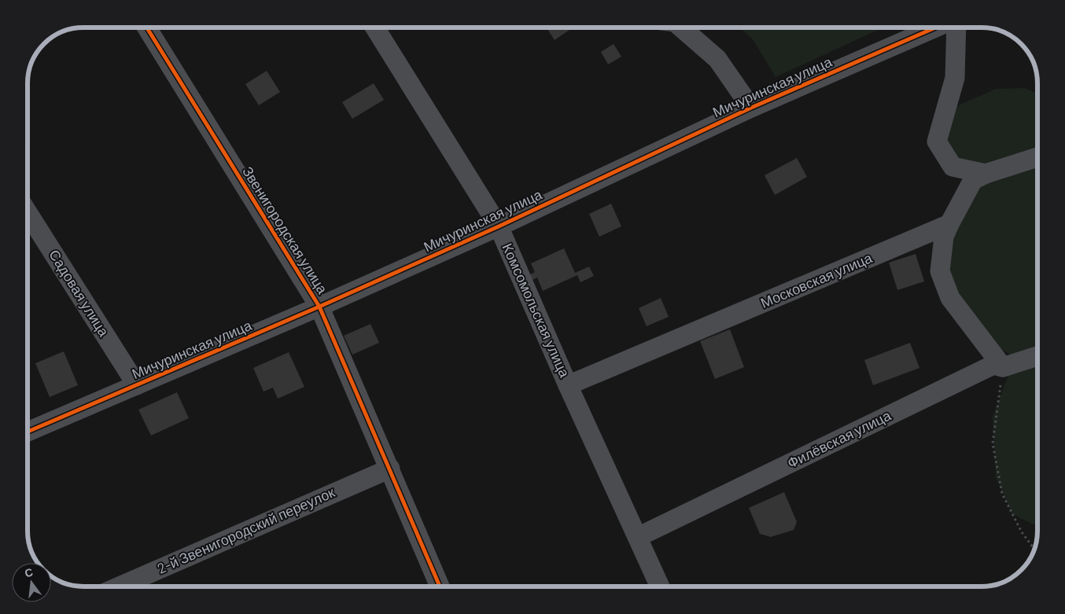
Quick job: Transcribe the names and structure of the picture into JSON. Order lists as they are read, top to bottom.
{
  "streets": {
    "street": [
      "Мичуринская улица",
      "Звенигородская улица",
      "Московская улица",
      "Садовая улица",
      "Комсомольская улица",
      "Филёвская улица",
      "2-й Звенигородский переулок"
    ]
  },
  "crossings": [
    ["Мичуринская улица", "Звенигородская улица"],
    ["Мичуринская улица", "Садовая улица"],
    ["Мичуринская улица", "Комсомольская улица"],
    ["Звенигородская улица", "2-й Звенигородский переулок"],
    ["Московская улица", "Комсомольская улица"],
    ["Комсомольская улица", "Филёвская улица"]
  ],
  "north": "top"
}
